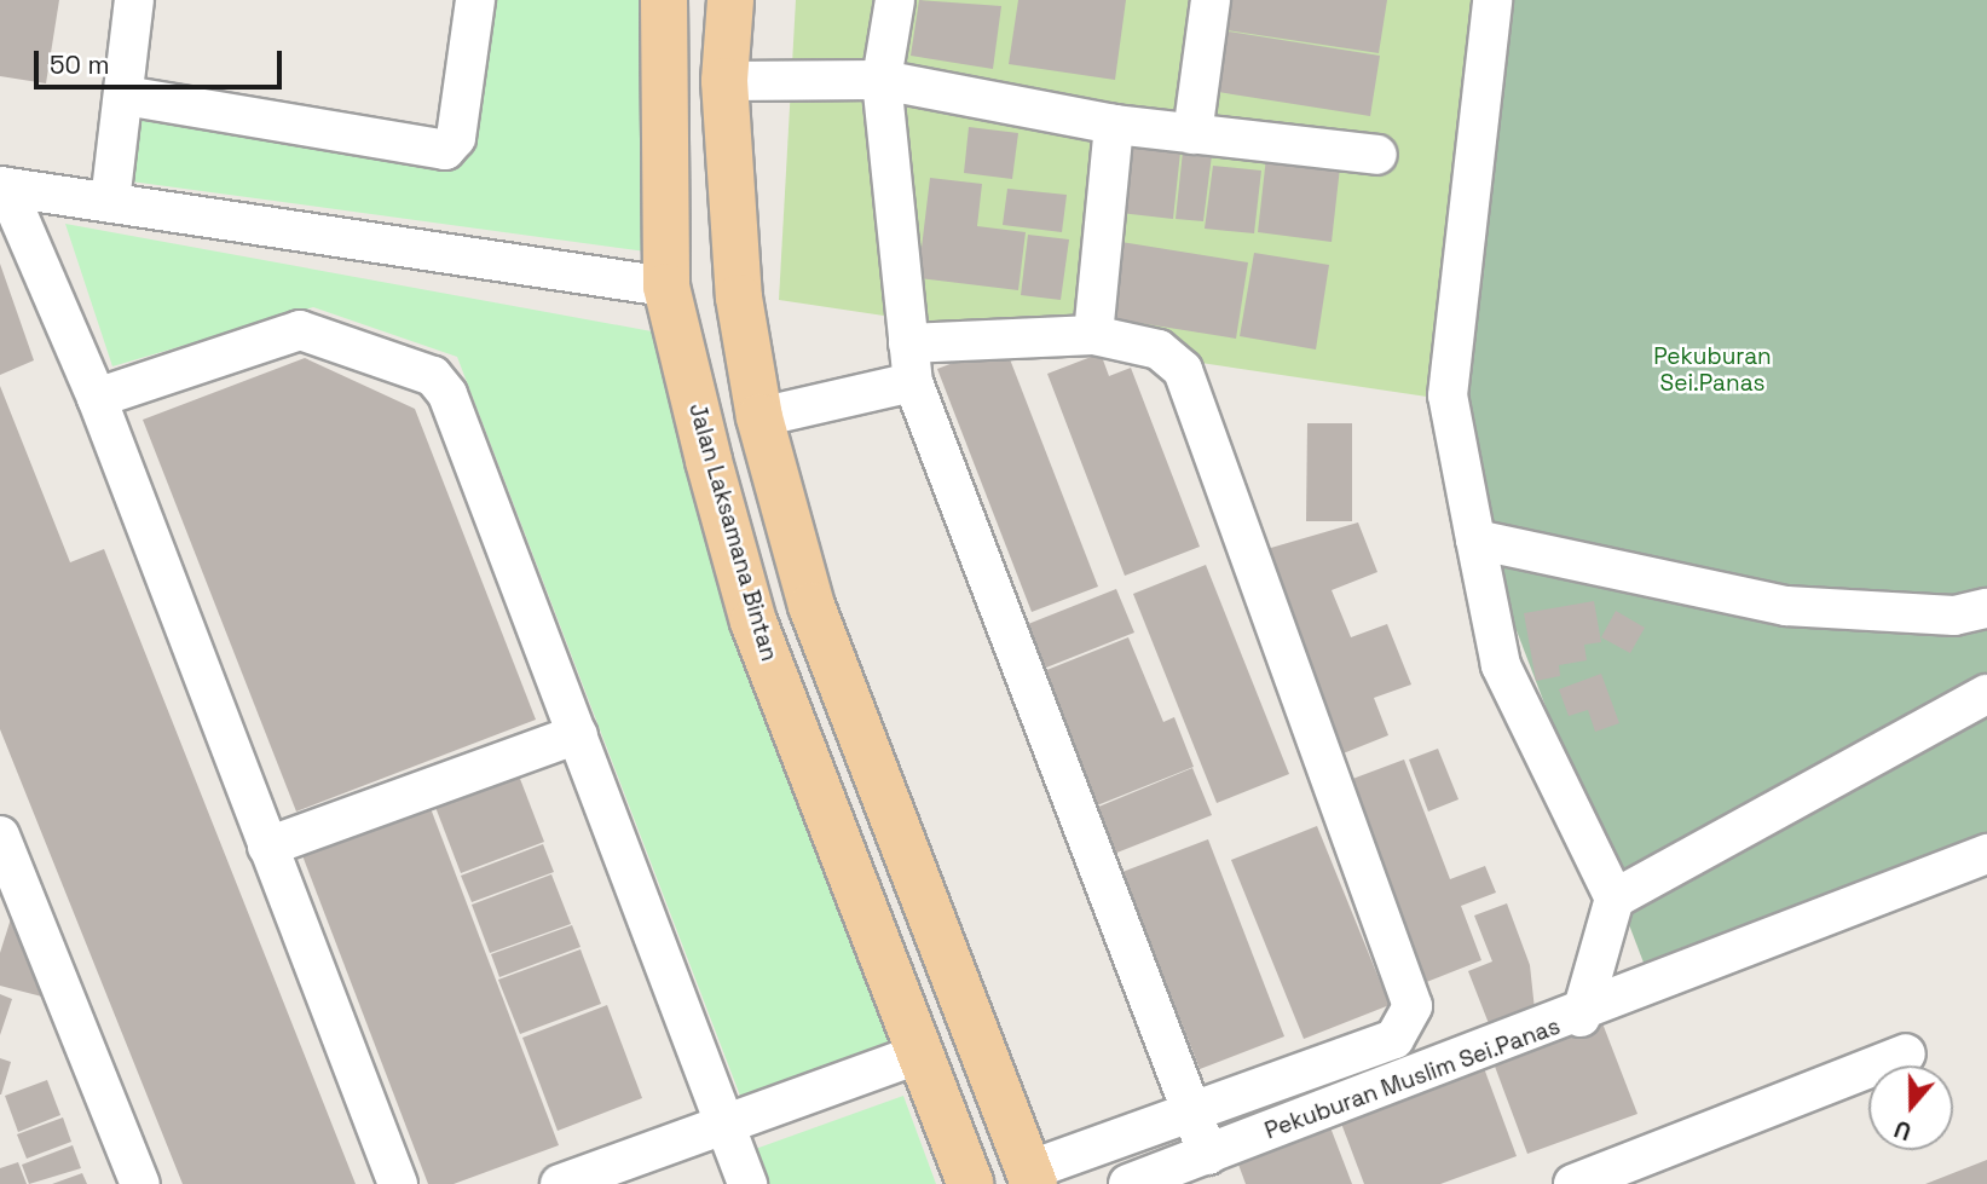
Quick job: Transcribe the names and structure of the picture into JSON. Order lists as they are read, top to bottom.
{
  "streets": {
    "main road": ["Jalan Laksamana Bintan"],
    "street": ["Pekuburan Muslim Sei.Panas"]
  },
  "parks": ["Pekuburan Sei.Panas"],
  "scale_bar": "50 m",
  "north": "bottom"
}
